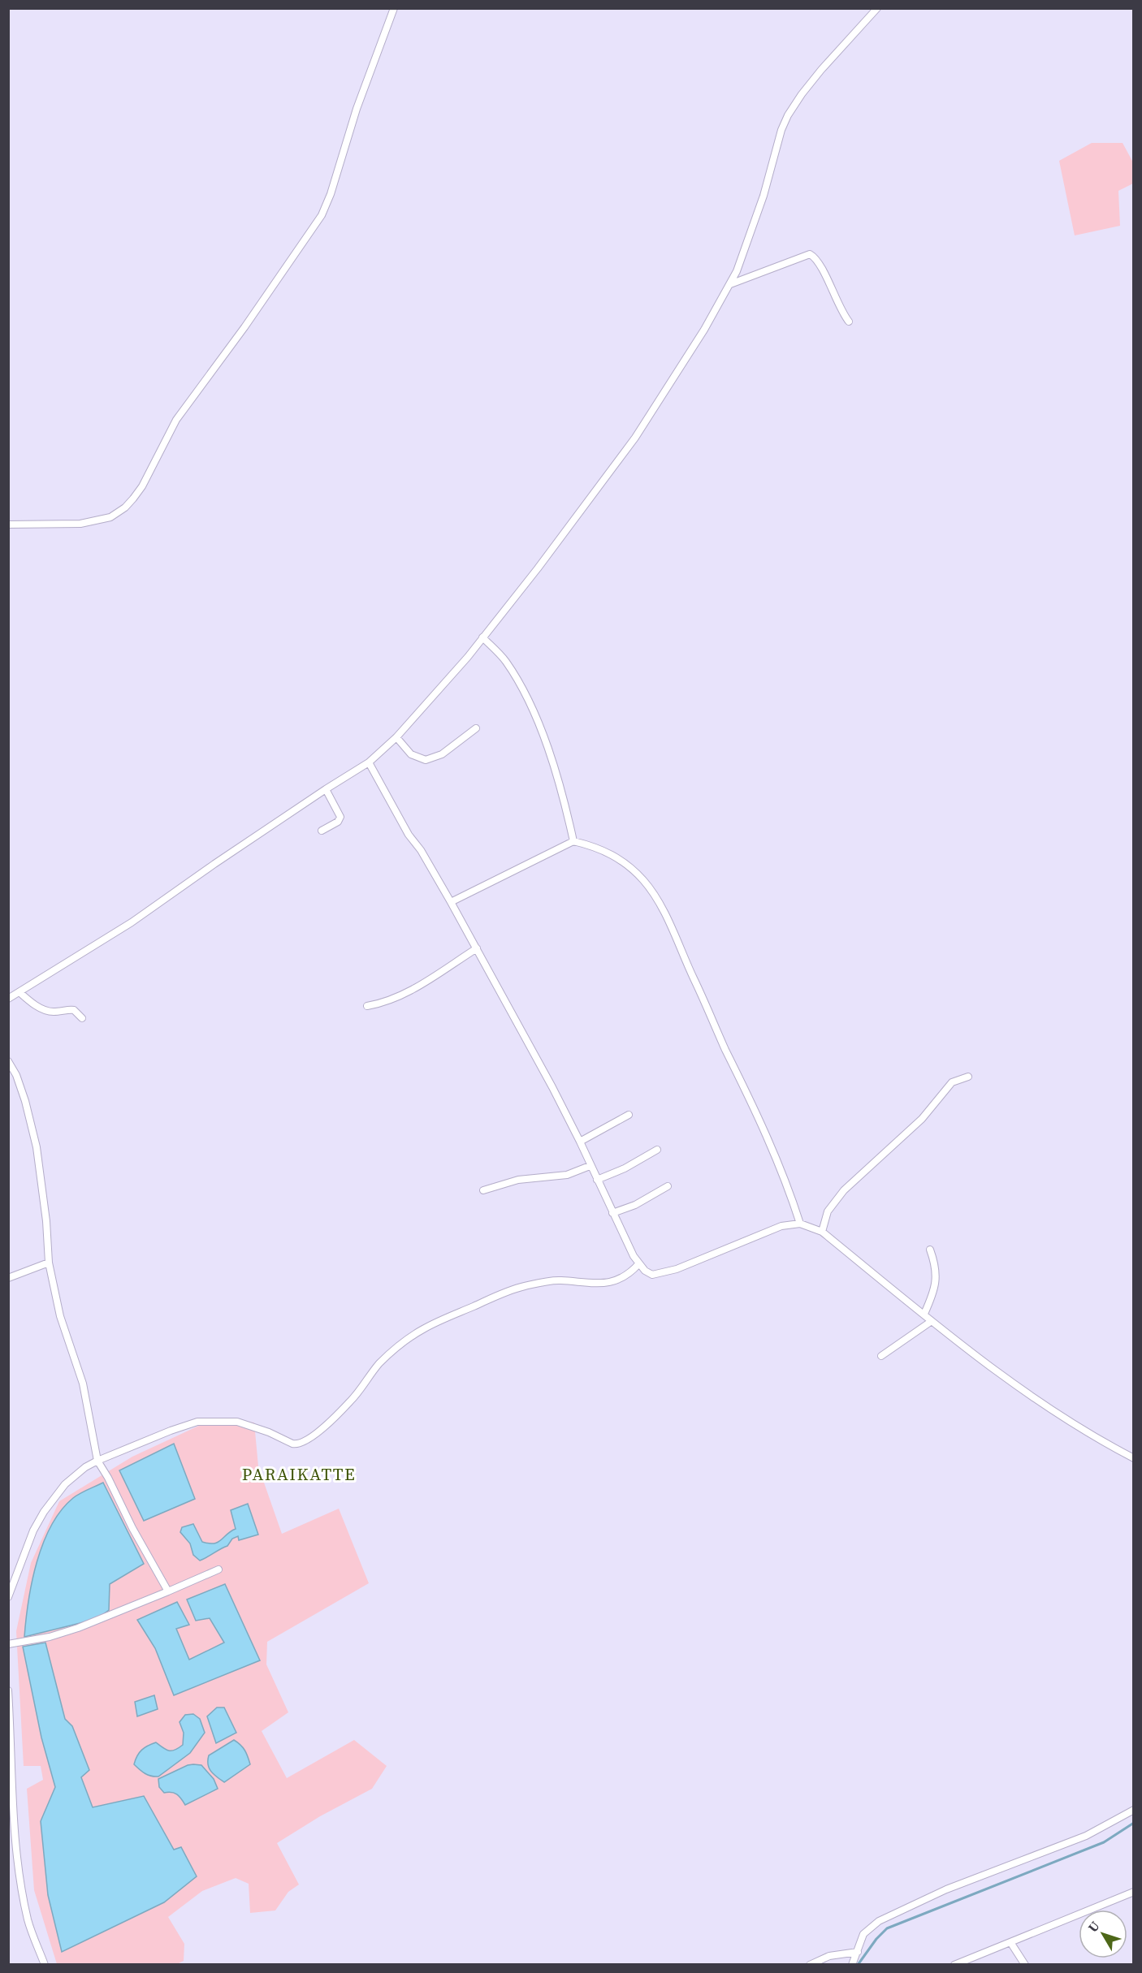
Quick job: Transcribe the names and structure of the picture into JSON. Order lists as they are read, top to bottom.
{
  "districts": ["PARAIKATTE"],
  "north": "top left"
}
